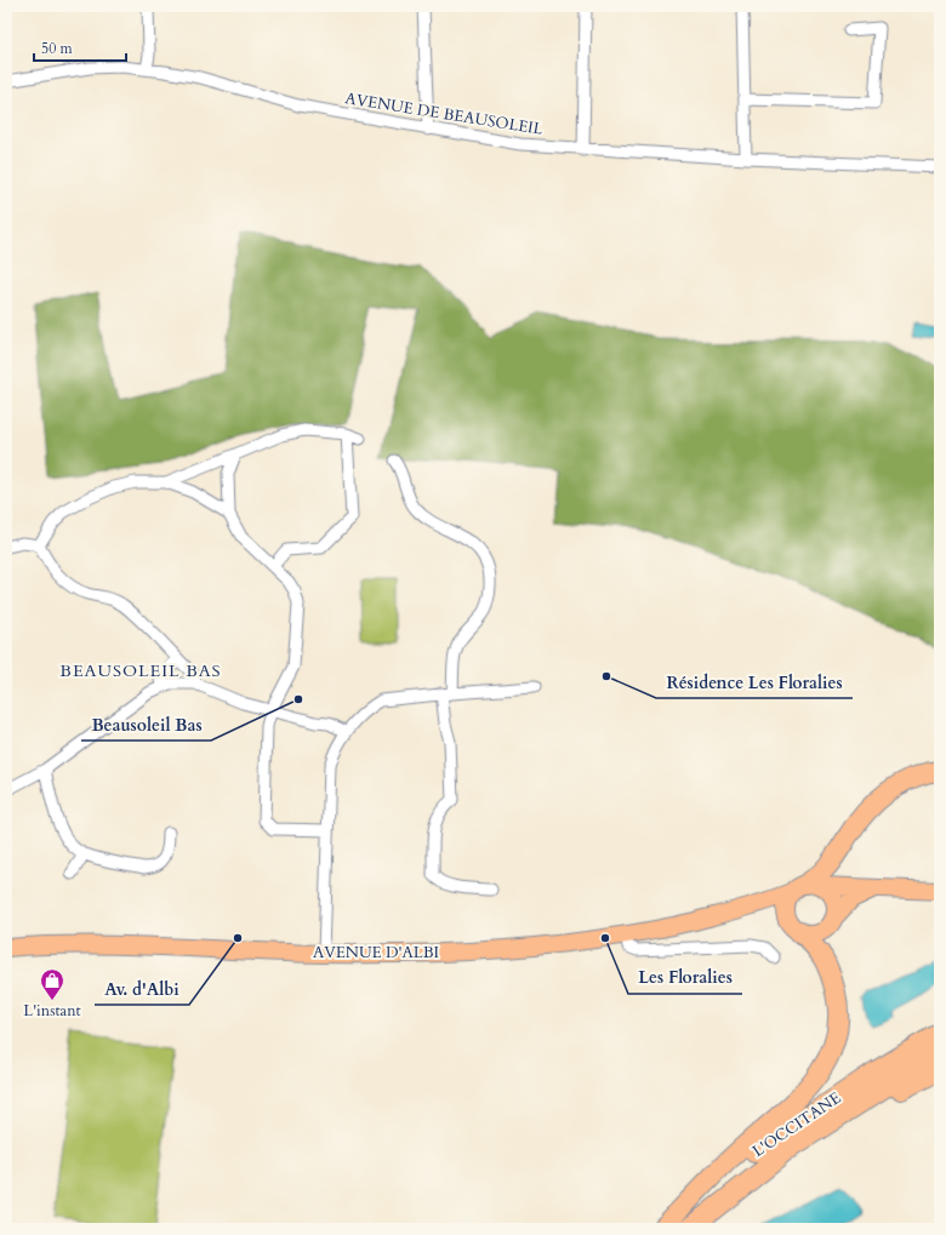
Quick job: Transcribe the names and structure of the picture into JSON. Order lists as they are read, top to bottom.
{
  "streets": {
    "highway": ["L'OCCITANE"],
    "main road": ["AVENUE D'ALBI"],
    "street": ["AVENUE DE BEAUSOLEIL"]
  },
  "districts": ["BEAUSOLEIL BAS"],
  "places": {
    "other": [
      "Résidence Les Floralies",
      "Beausoleil Bas",
      "Av. d'Albi",
      "Les Floralies"
    ],
    "shop": ["L'instant"]
  },
  "scale_bar": "50 m"
}
